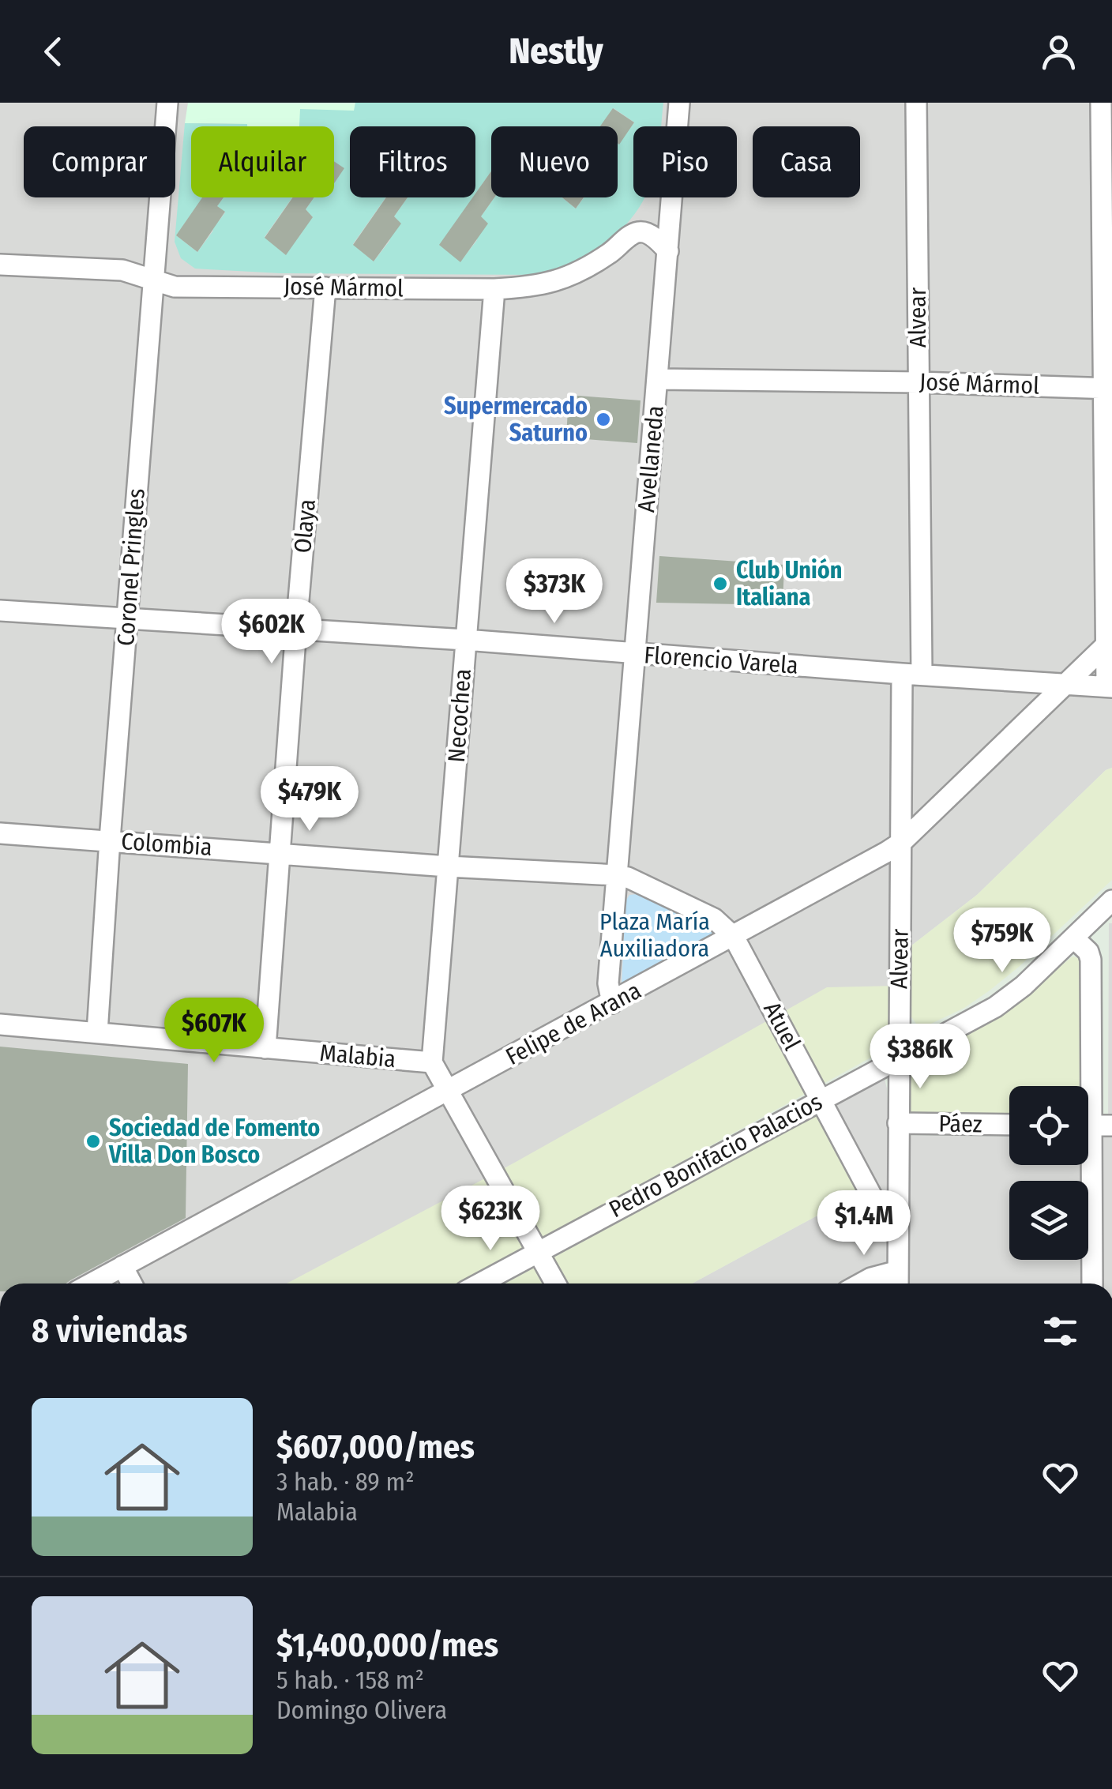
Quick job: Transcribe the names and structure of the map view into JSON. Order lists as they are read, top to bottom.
{
  "streets": {
    "street": [
      "José Mármol",
      "Alvear",
      "Avellaneda",
      "Olaya",
      "Coronel Pringles",
      "Florencio Varela",
      "Necochea",
      "Colombia",
      "Felipe de Arana",
      "Atuel",
      "Malabia",
      "Páez",
      "Pedro Bonifacio Palacios"
    ]
  },
  "crossings": [
    ["José Mármol", "Alvear"],
    ["José Mármol", "Avellaneda"],
    ["José Mármol", "Olaya"],
    ["José Mármol", "Coronel Pringles"],
    ["José Mármol", "Necochea"],
    ["Alvear", "Florencio Varela"],
    ["Alvear", "Felipe de Arana"],
    ["Alvear", "Atuel"],
    ["Alvear", "Páez"],
    ["Alvear", "Pedro Bonifacio Palacios"],
    ["Avellaneda", "Florencio Varela"],
    ["Avellaneda", "Colombia"],
    ["Avellaneda", "Felipe de Arana"],
    ["Avellaneda", "Atuel"],
    ["Olaya", "Florencio Varela"],
    ["Olaya", "Colombia"],
    ["Olaya", "Malabia"],
    ["Coronel Pringles", "Florencio Varela"],
    ["Coronel Pringles", "Colombia"],
    ["Coronel Pringles", "Malabia"],
    ["Florencio Varela", "Necochea"],
    ["Florencio Varela", "Felipe de Arana"],
    ["Necochea", "Colombia"],
    ["Necochea", "Malabia"],
    ["Colombia", "Atuel"],
    ["Felipe de Arana", "Atuel"],
    ["Atuel", "Pedro Bonifacio Palacios"]
  ],
  "parks": ["Plaza María Auxiliadora"],
  "places": ["Supermercado Saturno", "Club Unión Italiana", "Sociedad de Fomento Villa Don Bosco"],
  "page": {
    "header": "Nestly",
    "chip": [
      "Comprar",
      "Alquilar",
      "Filtros",
      "Nuevo",
      "Piso",
      "Casa"
    ],
    "price": [
      "$373K",
      "$602K",
      "$479K",
      "$759K",
      "$607K",
      "$386K",
      "$623K",
      "$1.4M"
    ],
    "heading": "8 viviendas",
    "list": [
      {
        "name": "$607,000/mes",
        "note": "3 hab. · 89 m² · Malabia"
      },
      {
        "name": "$1,400,000/mes",
        "note": "5 hab. · 158 m² · Domingo Olivera"
      }
    ]
  }
}
